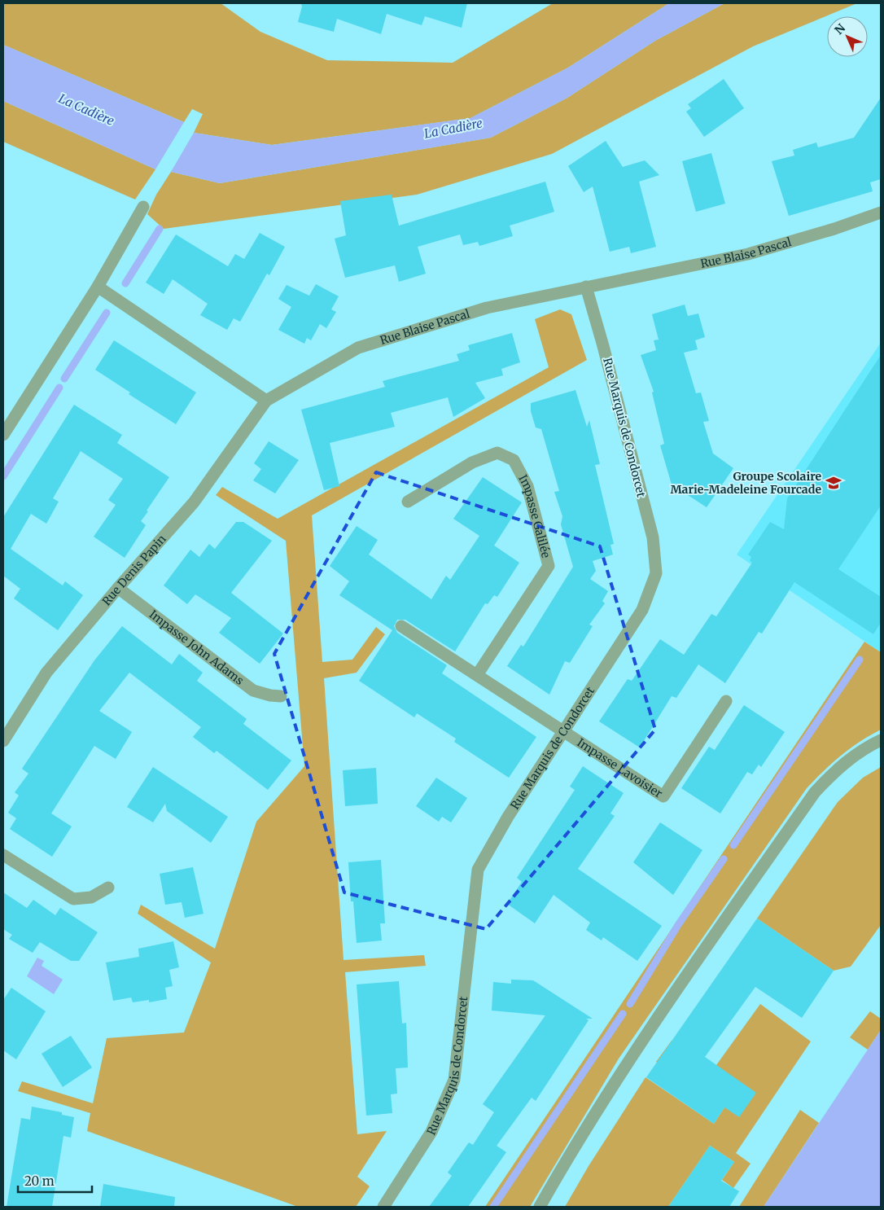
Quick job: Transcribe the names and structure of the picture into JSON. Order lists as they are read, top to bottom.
{
  "streets": {
    "street": [
      "Rue Blaise Pascal",
      "Rue Marquis de Condorcet",
      "Impasse Galilée",
      "Rue Denis Papin",
      "Impasse John Adams",
      "Impasse Lavoisier"
    ]
  },
  "crossings": [
    ["Rue Blaise Pascal", "Rue Marquis de Condorcet"],
    ["Rue Blaise Pascal", "Rue Denis Papin"],
    ["Rue Marquis de Condorcet", "Impasse Lavoisier"],
    ["Rue Denis Papin", "Impasse John Adams"]
  ],
  "water": ["La Cadière"],
  "places": {
    "school or university": ["Groupe Scolaire Marie-Madeleine Fourcade"]
  },
  "scale_bar": "20 m",
  "north": "top left"
}
